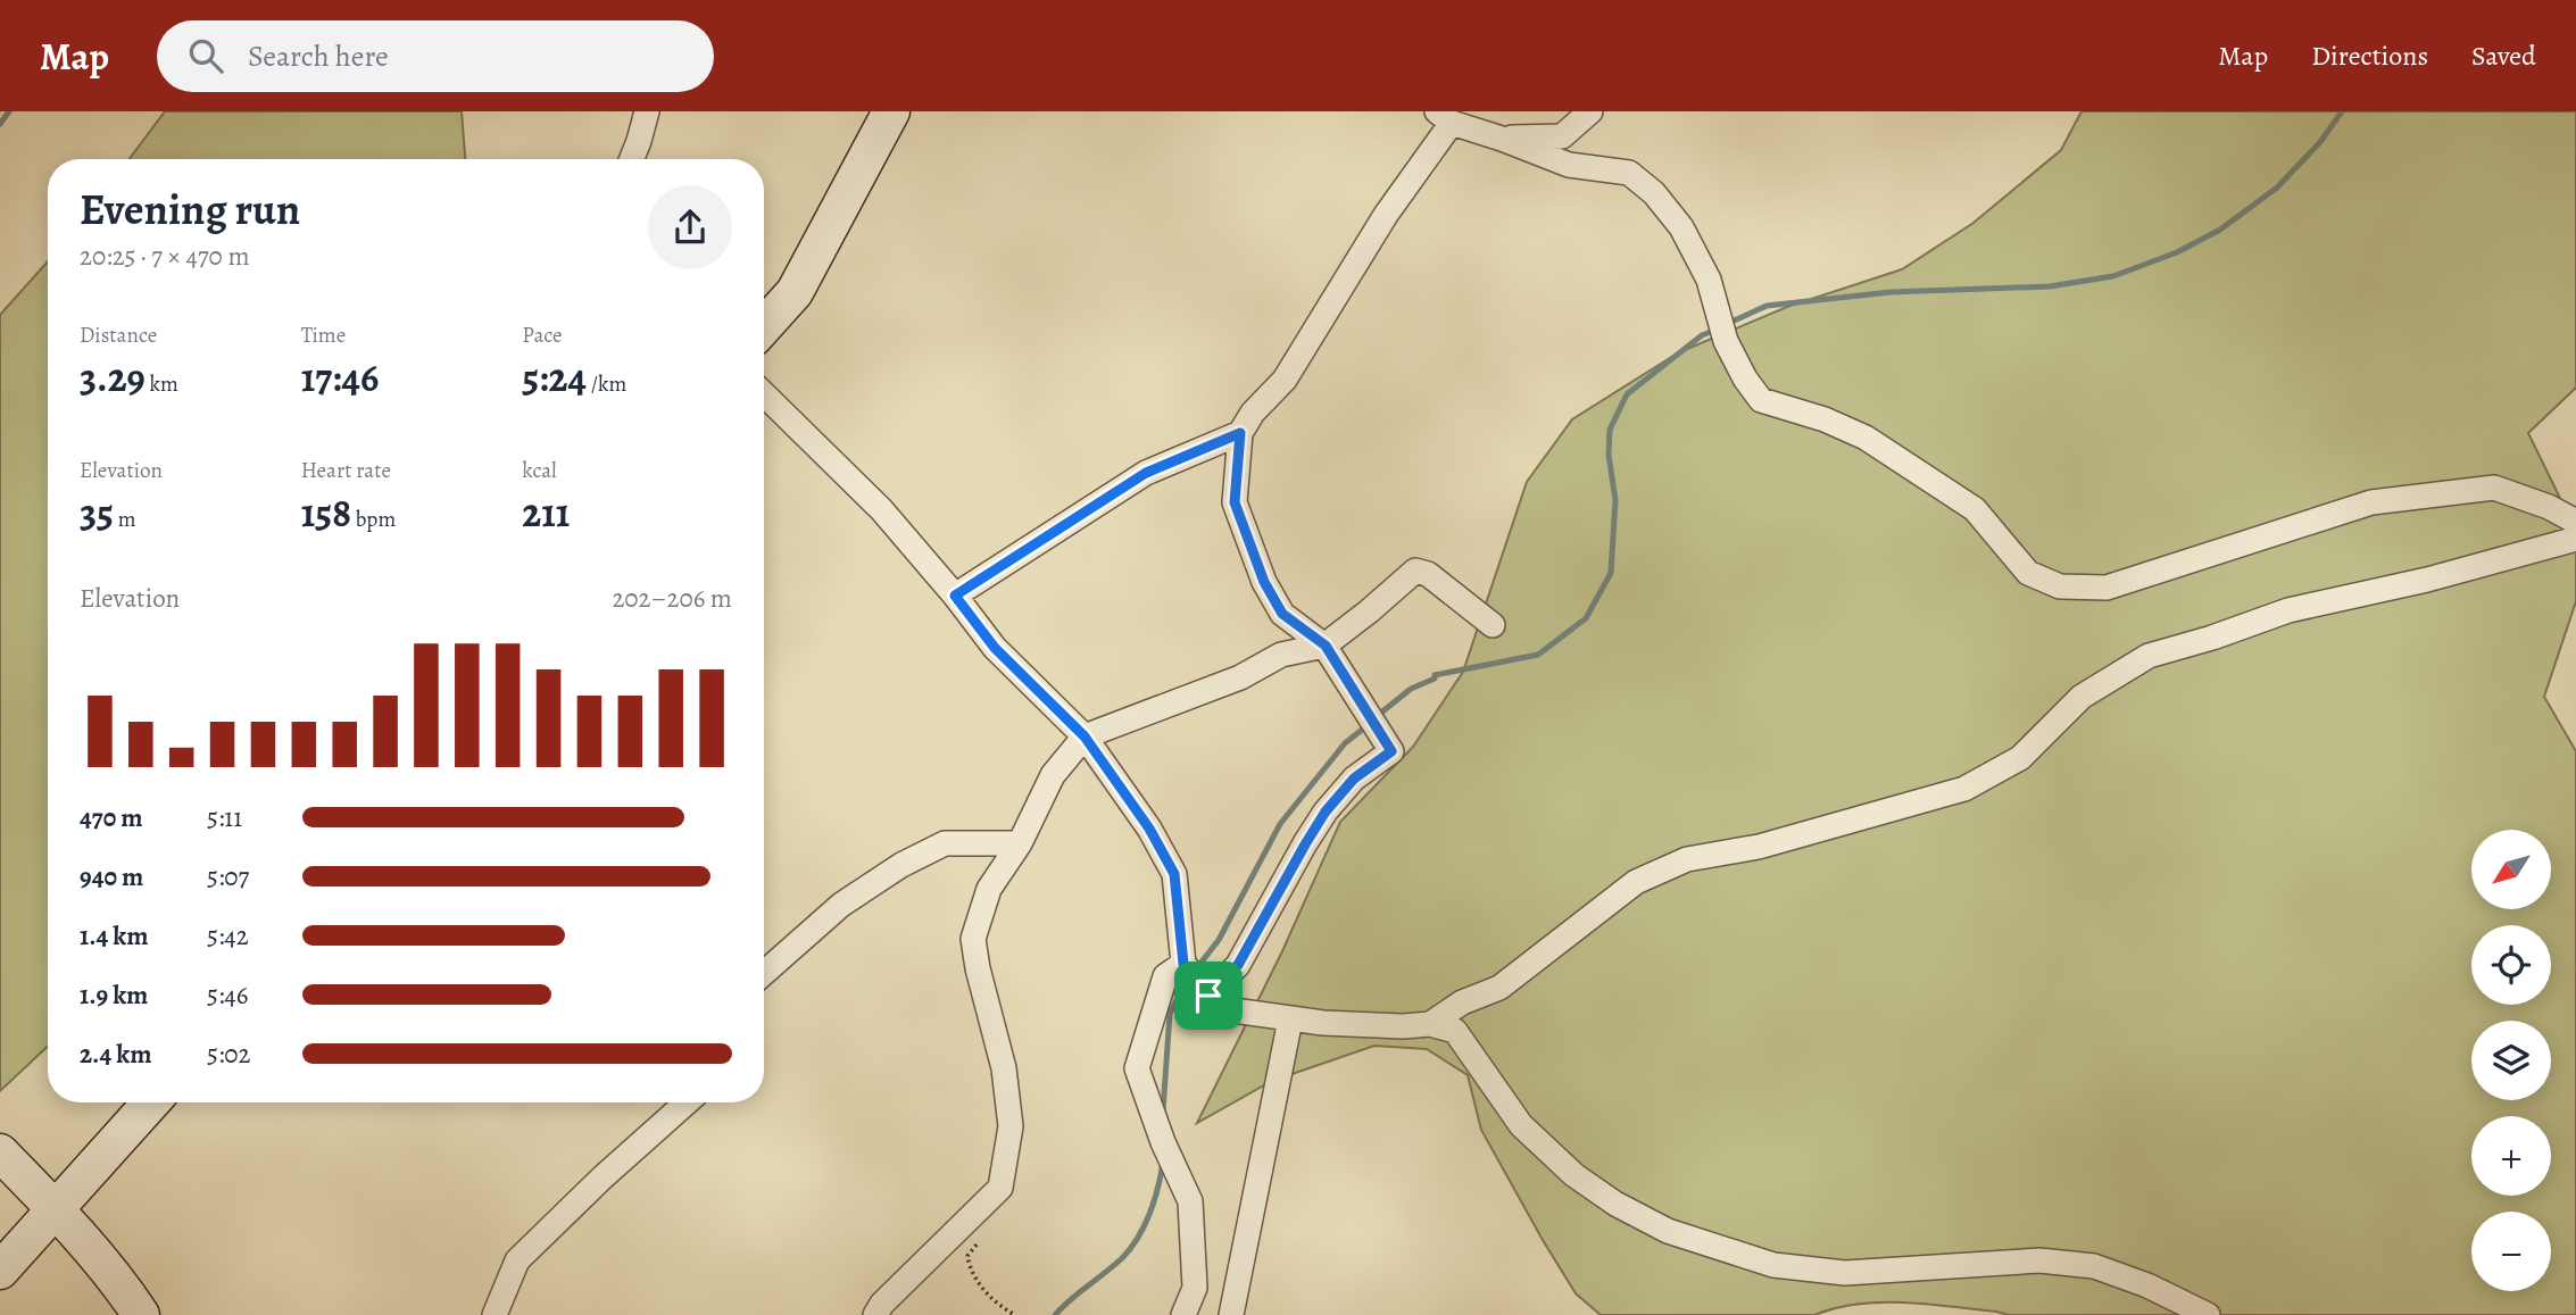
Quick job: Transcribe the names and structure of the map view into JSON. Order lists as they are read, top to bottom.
{
  "north": "bottom left",
  "page": {
    "header": "Map",
    "search": "Search here",
    "nav": ["Map", "Directions", "Saved"],
    "heading": ["Evening run", "20:25 · 7 × 470 m"],
    "stats": [
      ["Distance", "3.29 km"],
      ["Time", "17:46"],
      ["Pace", "5:24 /km"],
      ["Elevation", "35 m"],
      ["Heart rate", "158 bpm"],
      ["kcal", "211"]
    ],
    "chart": ["Elevation", "202–206 m"],
    "list": [
      {
        "name": "470 m",
        "note": "5:11"
      },
      {
        "name": "940 m",
        "note": "5:07"
      },
      {
        "name": "1.4 km",
        "note": "5:42"
      },
      {
        "name": "1.9 km",
        "note": "5:46"
      },
      {
        "name": "2.4 km",
        "note": "5:02"
      }
    ],
    "map_buttons": ["+", "−"]
  }
}
